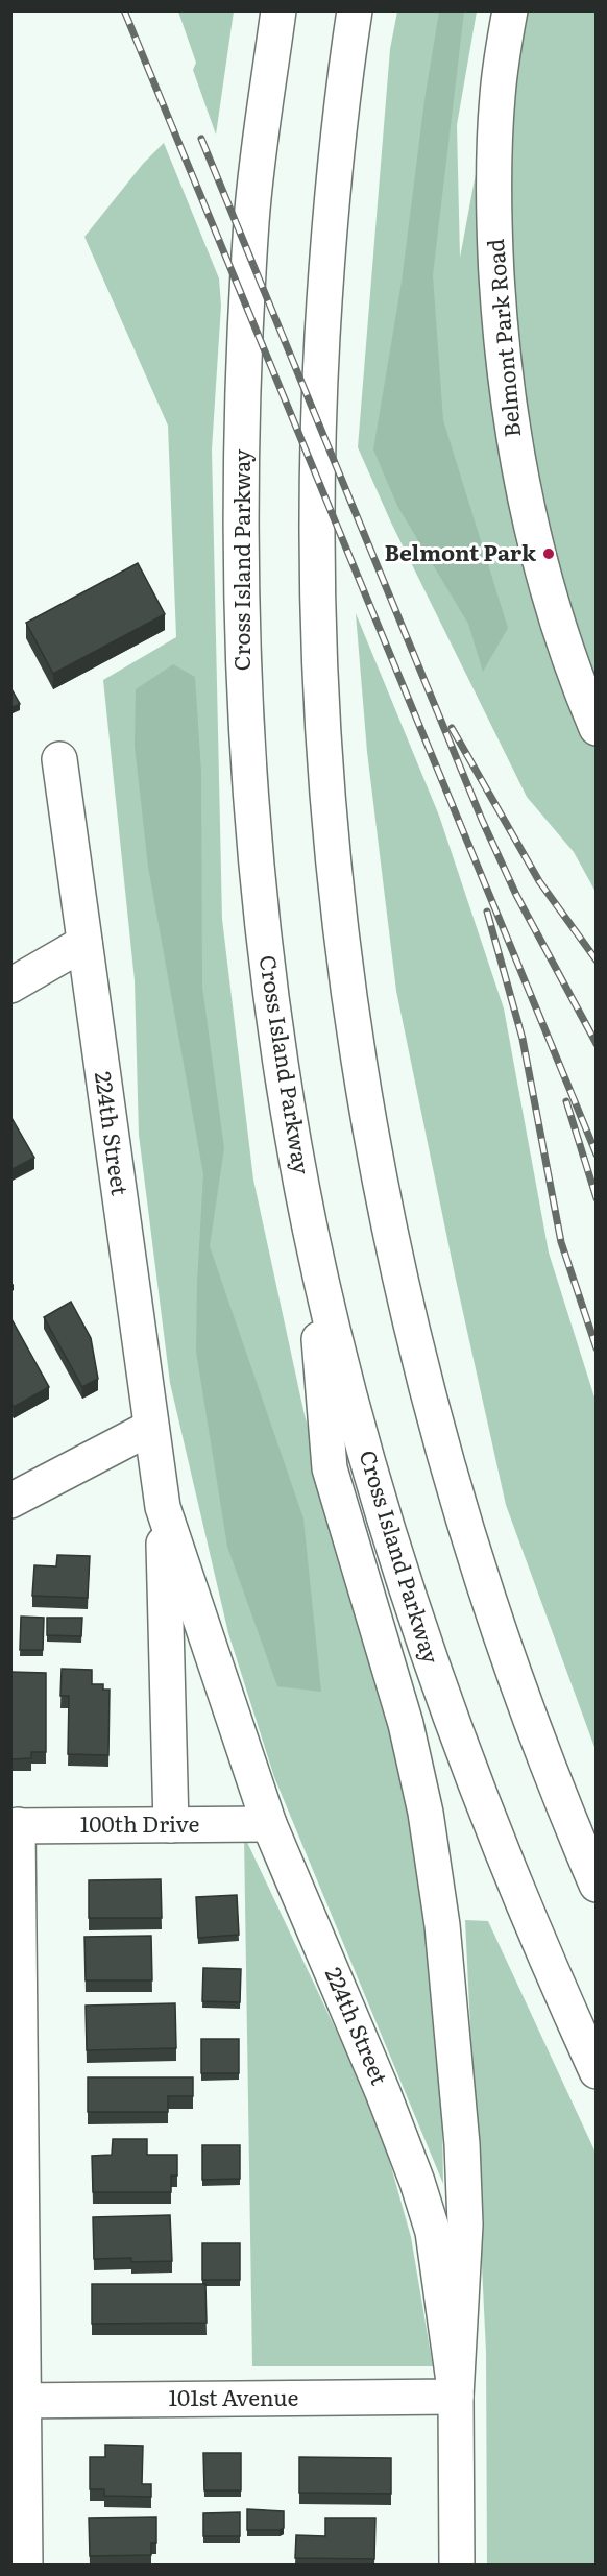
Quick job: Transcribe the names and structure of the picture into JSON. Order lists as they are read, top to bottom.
{
  "streets": {
    "main road": [
      "Belmont Park Road",
      "Cross Island Parkway",
      "224th Street",
      "100th Drive",
      "101st Avenue"
    ]
  },
  "crossings": [
    ["224th Street", "100th Drive"],
    ["224th Street", "101st Avenue"]
  ],
  "places": ["Belmont Park"]
}
